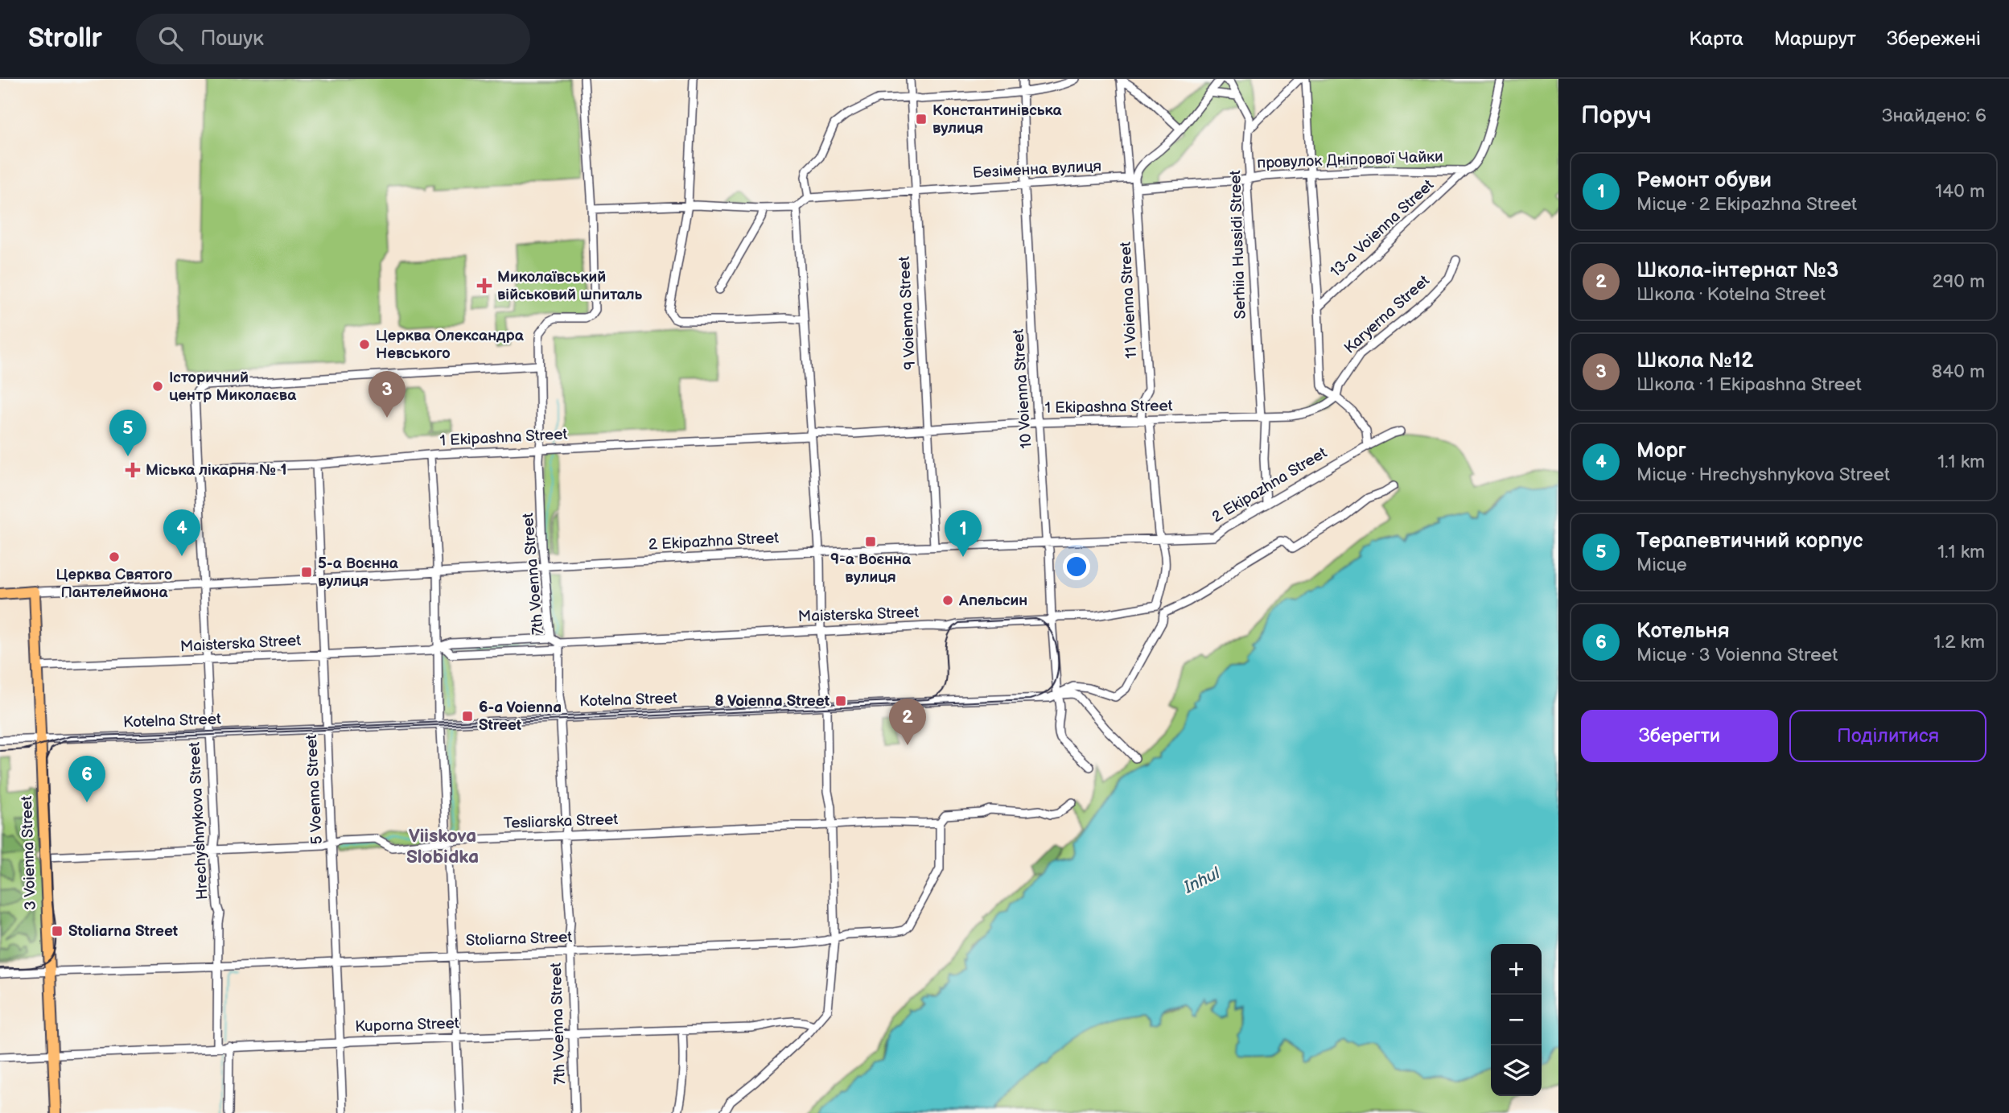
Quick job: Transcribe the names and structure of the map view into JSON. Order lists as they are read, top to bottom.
{
  "streets": {
    "main road": ["2 Ekipazhna Street", "3 Voienna Street"],
    "street": [
      "провулок Дніпрової Чайки",
      "Безіменна вулиця",
      "13-a Voienna Street",
      "Serhiia Hussidi Street",
      "11 Voienna Street",
      "9 Voienna Street",
      "Karyerna Street",
      "10 Voienna Street",
      "1 Ekipashna Street",
      "7th Voenna Street",
      "Maisterska Street",
      "Kotelna Street",
      "5 Voenna Street",
      "Hrechyshnykova Street",
      "Tesliarska Street",
      "Stoliarna Street",
      "Kuporna Street"
    ]
  },
  "crossings": [
    ["провулок Дніпрової Чайки", "13-a Voienna Street"],
    ["провулок Дніпрової Чайки", "Serhiia Hussidi Street"],
    ["провулок Дніпрової Чайки", "11 Voienna Street"],
    ["Безіменна вулиця", "11 Voienna Street"],
    ["Безіменна вулиця", "9 Voienna Street"],
    ["Безіменна вулиця", "10 Voienna Street"],
    ["13-a Voienna Street", "Karyerna Street"],
    ["13-a Voienna Street", "1 Ekipashna Street"],
    ["Serhiia Hussidi Street", "1 Ekipashna Street"],
    ["Serhiia Hussidi Street", "2 Ekipazhna Street"],
    ["11 Voienna Street", "1 Ekipashna Street"],
    ["11 Voienna Street", "2 Ekipazhna Street"],
    ["11 Voienna Street", "Maisterska Street"],
    ["9 Voienna Street", "1 Ekipashna Street"],
    ["9 Voienna Street", "2 Ekipazhna Street"],
    ["Karyerna Street", "1 Ekipashna Street"],
    ["10 Voienna Street", "1 Ekipashna Street"],
    ["10 Voienna Street", "2 Ekipazhna Street"],
    ["10 Voienna Street", "Maisterska Street"],
    ["10 Voienna Street", "Kotelna Street"],
    ["1 Ekipashna Street", "7th Voenna Street"],
    ["1 Ekipashna Street", "5 Voenna Street"],
    ["1 Ekipashna Street", "Hrechyshnykova Street"],
    ["2 Ekipazhna Street", "7th Voenna Street"],
    ["2 Ekipazhna Street", "5 Voenna Street"],
    ["2 Ekipazhna Street", "Hrechyshnykova Street"],
    ["2 Ekipazhna Street", "3 Voienna Street"],
    ["7th Voenna Street", "Maisterska Street"],
    ["7th Voenna Street", "Kotelna Street"],
    ["7th Voenna Street", "Hrechyshnykova Street"],
    ["7th Voenna Street", "Tesliarska Street"],
    ["7th Voenna Street", "Stoliarna Street"],
    ["7th Voenna Street", "Kuporna Street"],
    ["Maisterska Street", "5 Voenna Street"],
    ["Maisterska Street", "Hrechyshnykova Street"],
    ["Maisterska Street", "3 Voienna Street"],
    ["Kotelna Street", "5 Voenna Street"],
    ["Kotelna Street", "Hrechyshnykova Street"],
    ["Kotelna Street", "3 Voienna Street"],
    ["5 Voenna Street", "Tesliarska Street"],
    ["5 Voenna Street", "Stoliarna Street"],
    ["5 Voenna Street", "Kuporna Street"],
    ["Hrechyshnykova Street", "Tesliarska Street"],
    ["Hrechyshnykova Street", "Stoliarna Street"],
    ["Hrechyshnykova Street", "Kuporna Street"],
    ["Tesliarska Street", "3 Voienna Street"],
    ["Tesliarska Street", "Stoliarna Street"],
    ["3 Voienna Street", "Stoliarna Street"],
    ["3 Voienna Street", "Kuporna Street"]
  ],
  "districts": ["Viiskova Slobidka"],
  "water": ["Inhul"],
  "places": {
    "transit": [
      "Константинівська вулиця",
      "9-а Воєнна вулиця",
      "5-а Воєнна вулиця",
      "8 Voienna Street",
      "6-a Voienna Street",
      "Stoliarna Street"
    ],
    "health": ["Миколаївський військовий шпиталь", "Міська лікарня № 1"],
    "other": [
      "Церква Олександра Невського",
      "Історичний центр Миколаєва",
      "Церква Святого Пантелеймона",
      "Апельсин"
    ]
  },
  "page": {
    "header": "Strollr",
    "search": "Пошук",
    "nav": ["Карта", "Маршрут", "Збережені"],
    "heading": ["Поруч", "Знайдено: 6"],
    "list": [
      {
        "mark": "1",
        "name": "Ремонт обуви",
        "note": "Місце · 2 Ekipazhna Street",
        "value": "140 m"
      },
      {
        "mark": "2",
        "name": "Школа-інтернат №3",
        "note": "Школа · Kotelna Street",
        "value": "290 m"
      },
      {
        "mark": "3",
        "name": "Школа №12",
        "note": "Школа · 1 Ekipashna Street",
        "value": "840 m"
      },
      {
        "mark": "4",
        "name": "Морг",
        "note": "Місце · Hrechyshnykova Street",
        "value": "1.1 km"
      },
      {
        "mark": "5",
        "name": "Терапевтичний корпус",
        "note": "Місце",
        "value": "1.1 km"
      },
      {
        "mark": "6",
        "name": "Котельня",
        "note": "Місце · 3 Voienna Street",
        "value": "1.2 km"
      }
    ],
    "pins": [
      "3",
      "5",
      "4",
      "1",
      "2",
      "6"
    ],
    "buttons": ["Зберегти", "Поділитися"],
    "map_buttons": ["+", "−"]
  }
}
